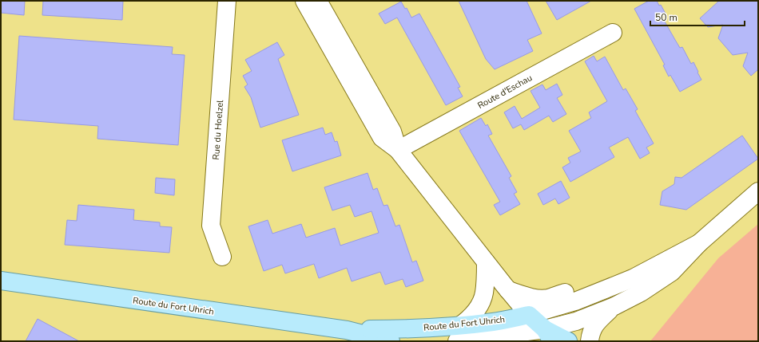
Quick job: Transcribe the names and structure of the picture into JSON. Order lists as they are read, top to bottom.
{
  "streets": {
    "main road": ["Route du Fort Uhrich"],
    "street": ["Route d'Eschau", "Rue du Hoelzel"]
  },
  "scale_bar": "50 m"
}
